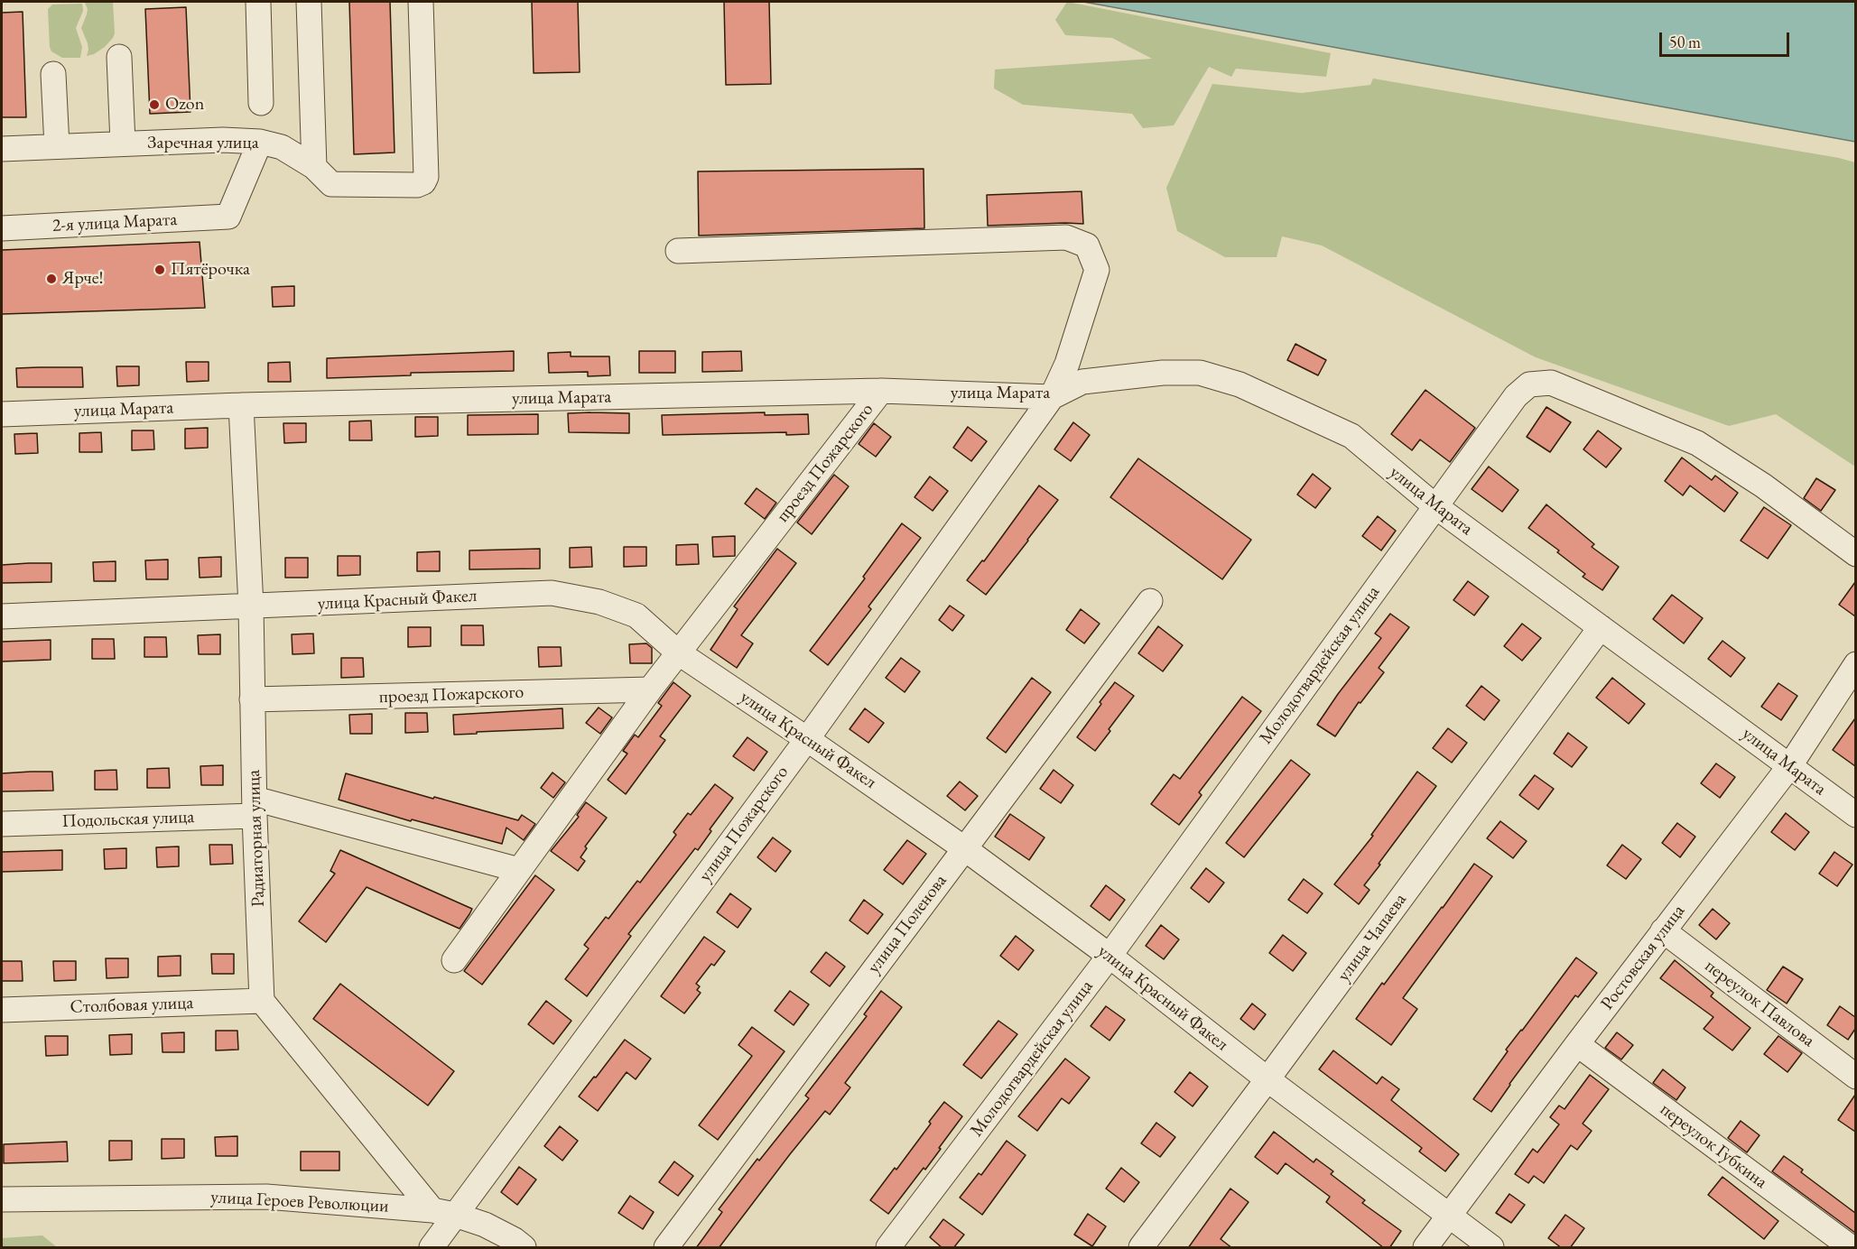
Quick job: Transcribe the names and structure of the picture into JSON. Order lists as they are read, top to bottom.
{
  "streets": {
    "street": [
      "Заречная улица",
      "2-я улица Марата",
      "улица Марата",
      "проезд Пожарского",
      "улица Красный Факел",
      "Молодогвардейская улица",
      "Подольская улица",
      "улица Пожарского",
      "Радиаторная улица",
      "улица Поленова",
      "улица Чапаева",
      "Ростовская улица",
      "переулок Павлова",
      "Столбовая улица",
      "переулок Губкина",
      "улица Героев Революции"
    ]
  },
  "crossings": [
    ["Заречная улица", "2-я улица Марата"],
    ["улица Марата", "проезд Пожарского"],
    ["улица Марата", "Молодогвардейская улица"],
    ["улица Марата", "улица Пожарского"],
    ["улица Марата", "Радиаторная улица"],
    ["улица Марата", "улица Чапаева"],
    ["улица Марата", "Ростовская улица"],
    ["проезд Пожарского", "улица Красный Факел"],
    ["проезд Пожарского", "Подольская улица"],
    ["проезд Пожарского", "Радиаторная улица"],
    ["улица Красный Факел", "Молодогвардейская улица"],
    ["улица Красный Факел", "улица Пожарского"],
    ["улица Красный Факел", "Радиаторная улица"],
    ["улица Красный Факел", "улица Поленова"],
    ["улица Красный Факел", "улица Чапаева"],
    ["улица Красный Факел", "Ростовская улица"],
    ["Подольская улица", "Радиаторная улица"],
    ["улица Пожарского", "улица Героев Революции"],
    ["Радиаторная улица", "Столбовая улица"],
    ["Ростовская улица", "переулок Павлова"],
    ["Ростовская улица", "переулок Губкина"]
  ],
  "places": ["Ozon", "Пятёрочка", "Ярче!"],
  "scale_bar": "50 m"
}
